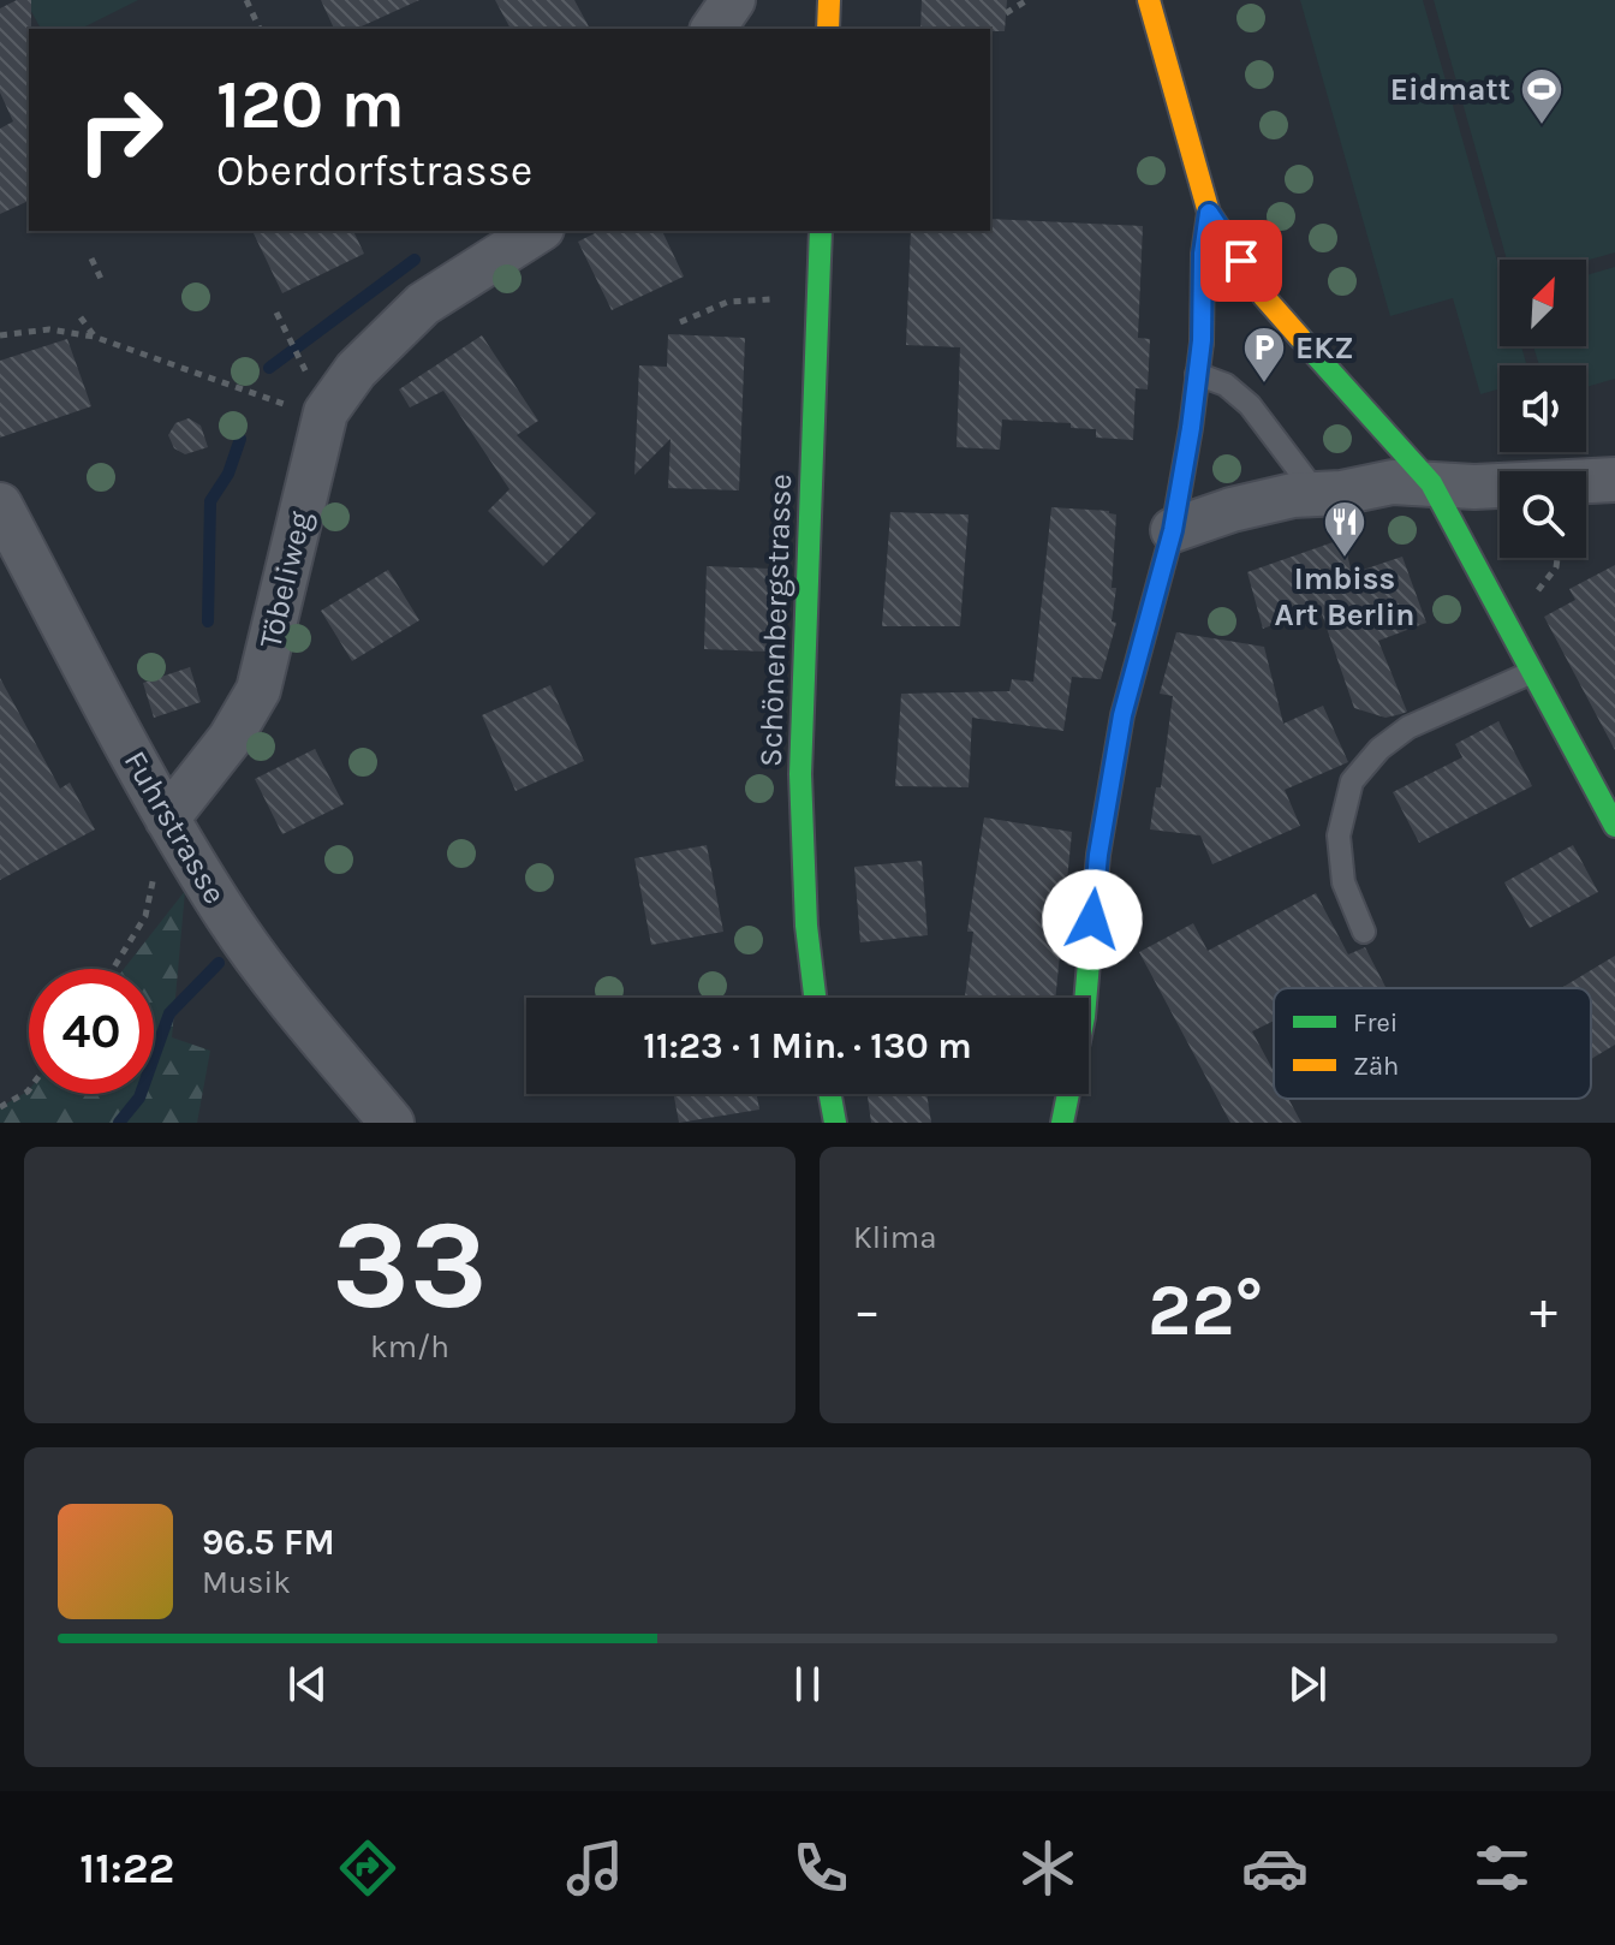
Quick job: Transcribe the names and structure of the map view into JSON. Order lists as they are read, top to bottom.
{
  "streets": {
    "street": ["Töbeliweg", "Schönenbergstrasse", "Fuhrstrasse"]
  },
  "crossings": [
    ["Töbeliweg", "Fuhrstrasse"]
  ],
  "places": {
    "sports": ["Eidmatt"],
    "parking": ["EKZ"],
    "restaurant": ["Imbiss Art Berlin"]
  },
  "legend": ["Frei", "Zäh"],
  "north": "top right",
  "page": {
    "turn": ["120 m", "Oberdorfstrasse"],
    "limit": "40",
    "trip": "11:23 · 1 Min. · 130 m",
    "tile": [
      ["33", "km/h"],
      "Klima"
    ],
    "heat": ["−", "22°", "+"],
    "song": ["96.5 FM", "Musik"],
    "tabs": "11:22"
  }
}
